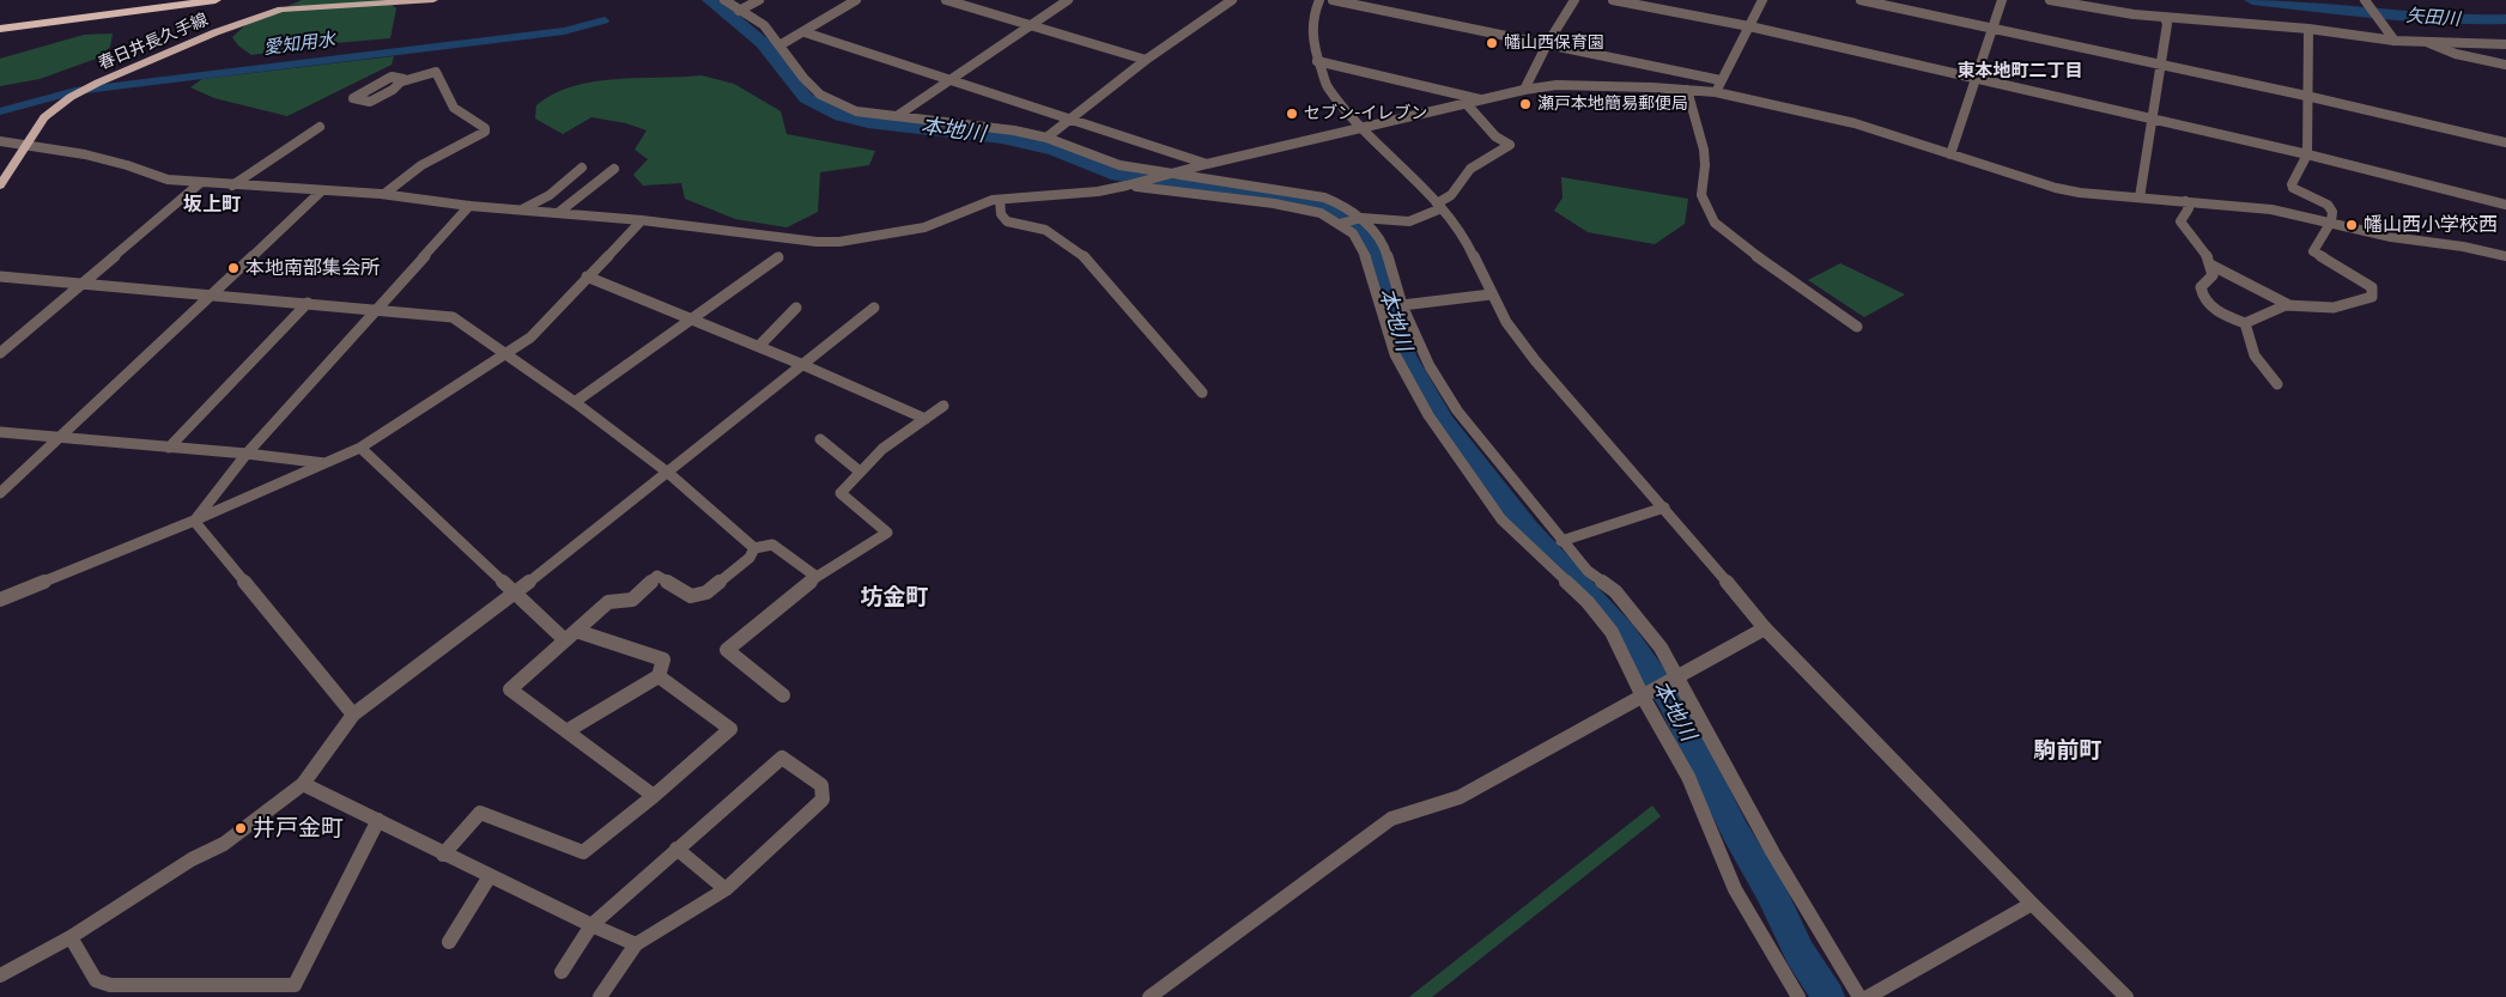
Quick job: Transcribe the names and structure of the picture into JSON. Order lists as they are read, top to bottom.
{
  "streets": {
    "main road": ["春日井長久手線"]
  },
  "districts": [
    "東本地町二丁目",
    "坂上町",
    "坊金町",
    "駒前町"
  ],
  "water": ["矢田川", "愛知用水", "本地川"],
  "places": [
    "幡山西保育園",
    "瀬戸本地簡易郵便局",
    "セブン-イレブン",
    "幡山西小学校西",
    "本地南部集会所",
    "井戸金町"
  ]
}
